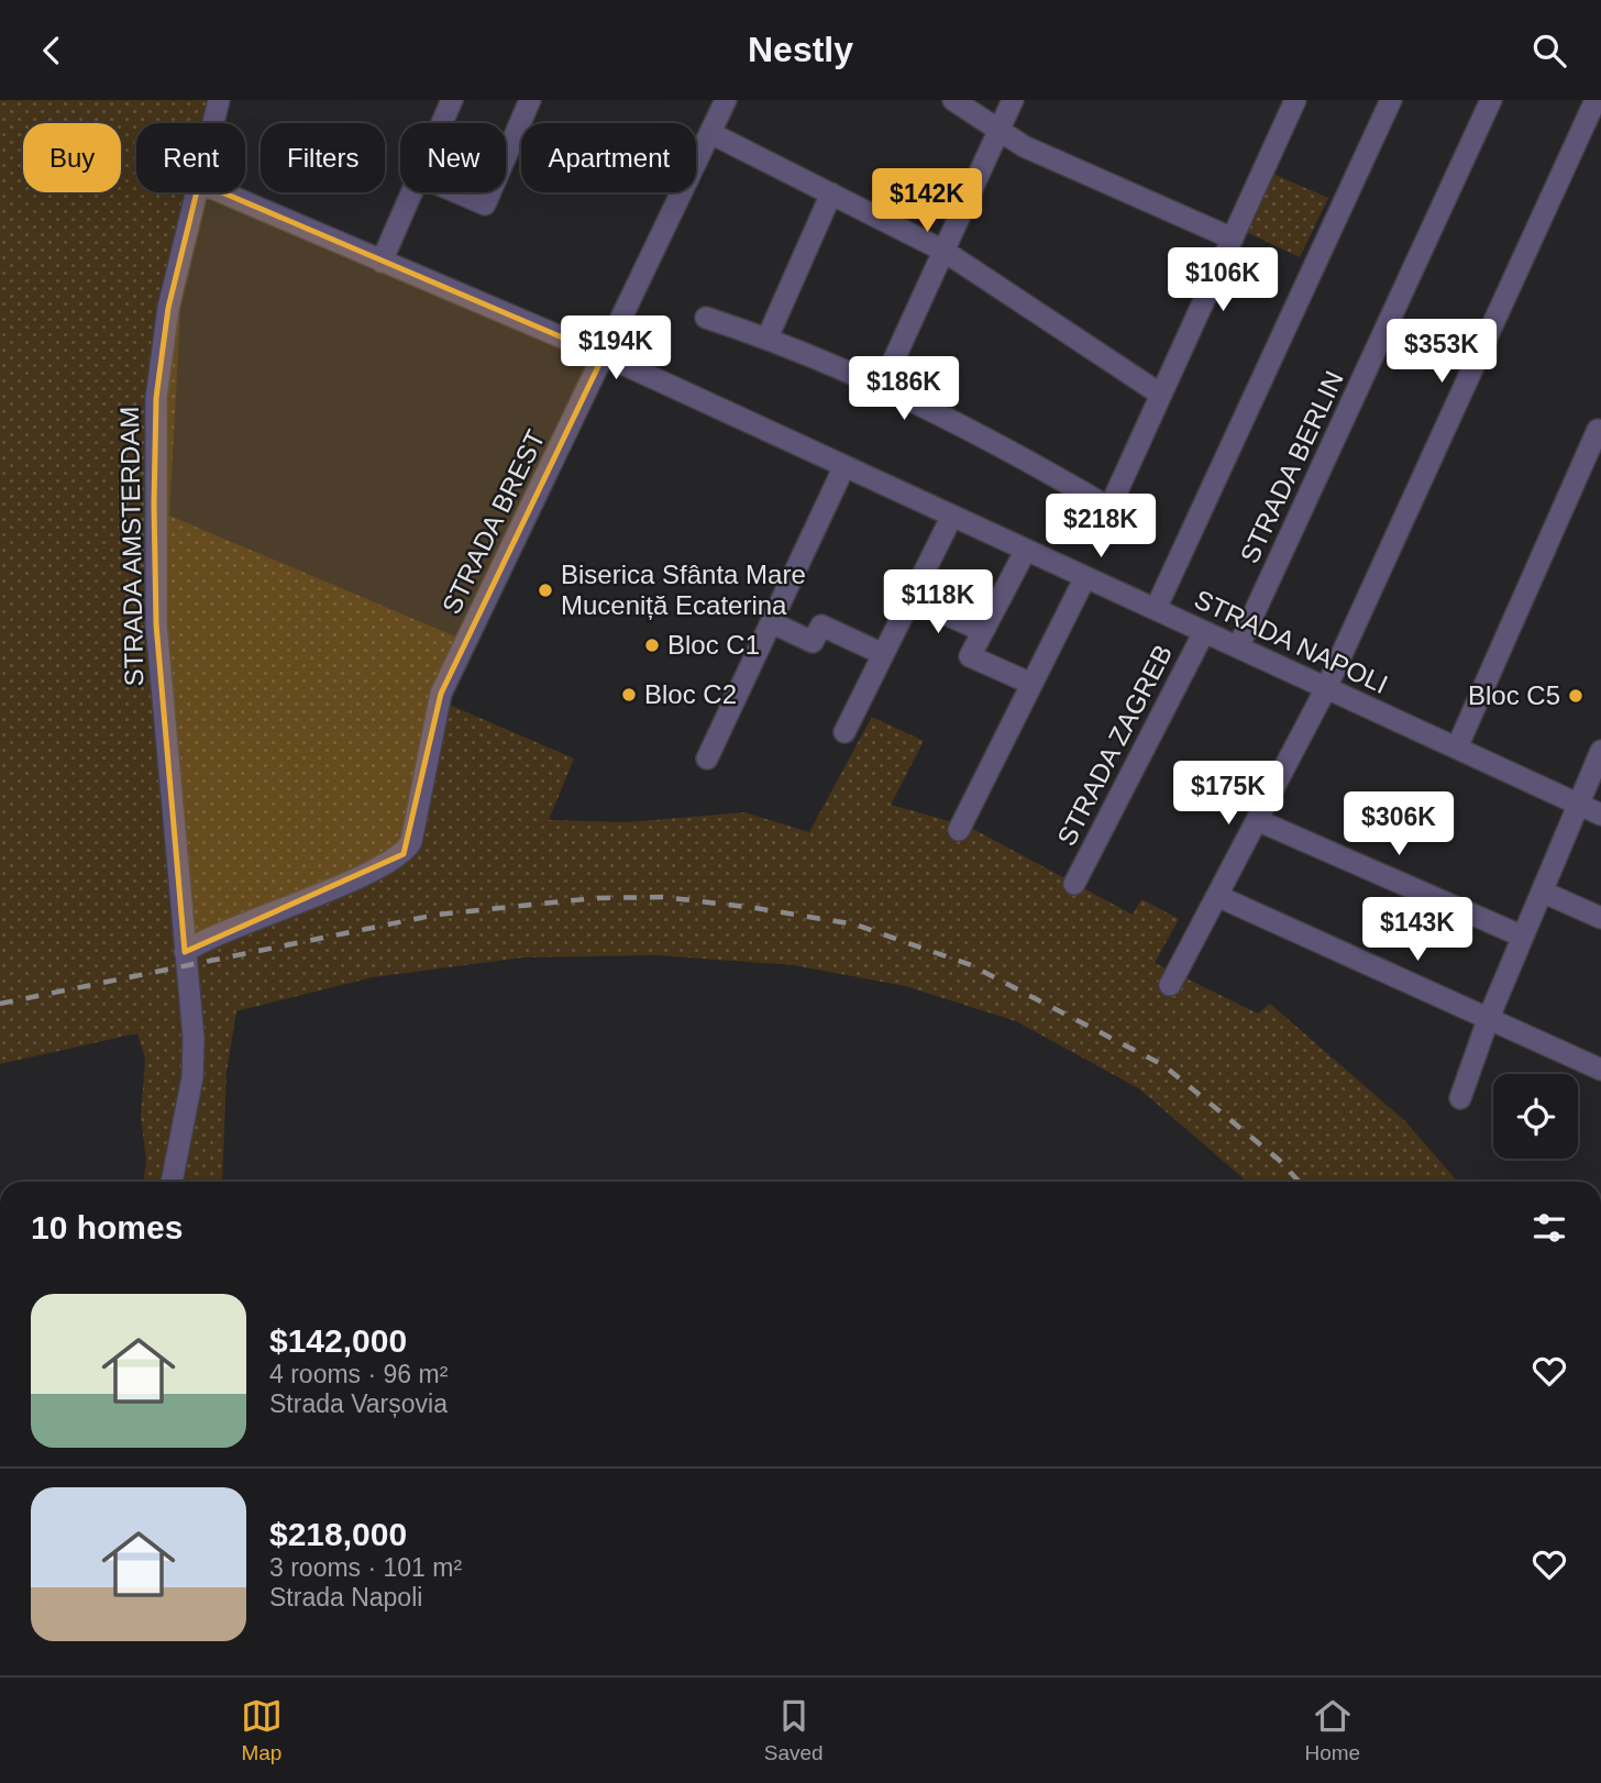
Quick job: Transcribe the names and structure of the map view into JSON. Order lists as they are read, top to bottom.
{
  "streets": {
    "street": [
      "STRADA BERLIN",
      "STRADA BREST",
      "STRADA AMSTERDAM",
      "STRADA NAPOLI",
      "STRADA ZAGREB"
    ]
  },
  "crossings": [
    ["STRADA BERLIN", "STRADA NAPOLI"],
    ["STRADA BREST", "STRADA AMSTERDAM"],
    ["STRADA BREST", "STRADA NAPOLI"],
    ["STRADA NAPOLI", "STRADA ZAGREB"]
  ],
  "places": [
    "Biserica Sfânta Mare Muceniță Ecaterina",
    "Bloc C1",
    "Bloc C2",
    "Bloc C5"
  ],
  "page": {
    "header": "Nestly",
    "chip": [
      "Buy",
      "Rent",
      "Filters",
      "New",
      "Apartment"
    ],
    "price": [
      "$142K",
      "$106K",
      "$194K",
      "$353K",
      "$186K",
      "$218K",
      "$118K",
      "$175K",
      "$306K",
      "$143K"
    ],
    "heading": "10 homes",
    "list": [
      {
        "name": "$142,000",
        "note": "4 rooms · 96 m² · Strada Varșovia"
      },
      {
        "name": "$218,000",
        "note": "3 rooms · 101 m² · Strada Napoli"
      }
    ],
    "tabs": ["Map", "Saved", "Home"]
  }
}
